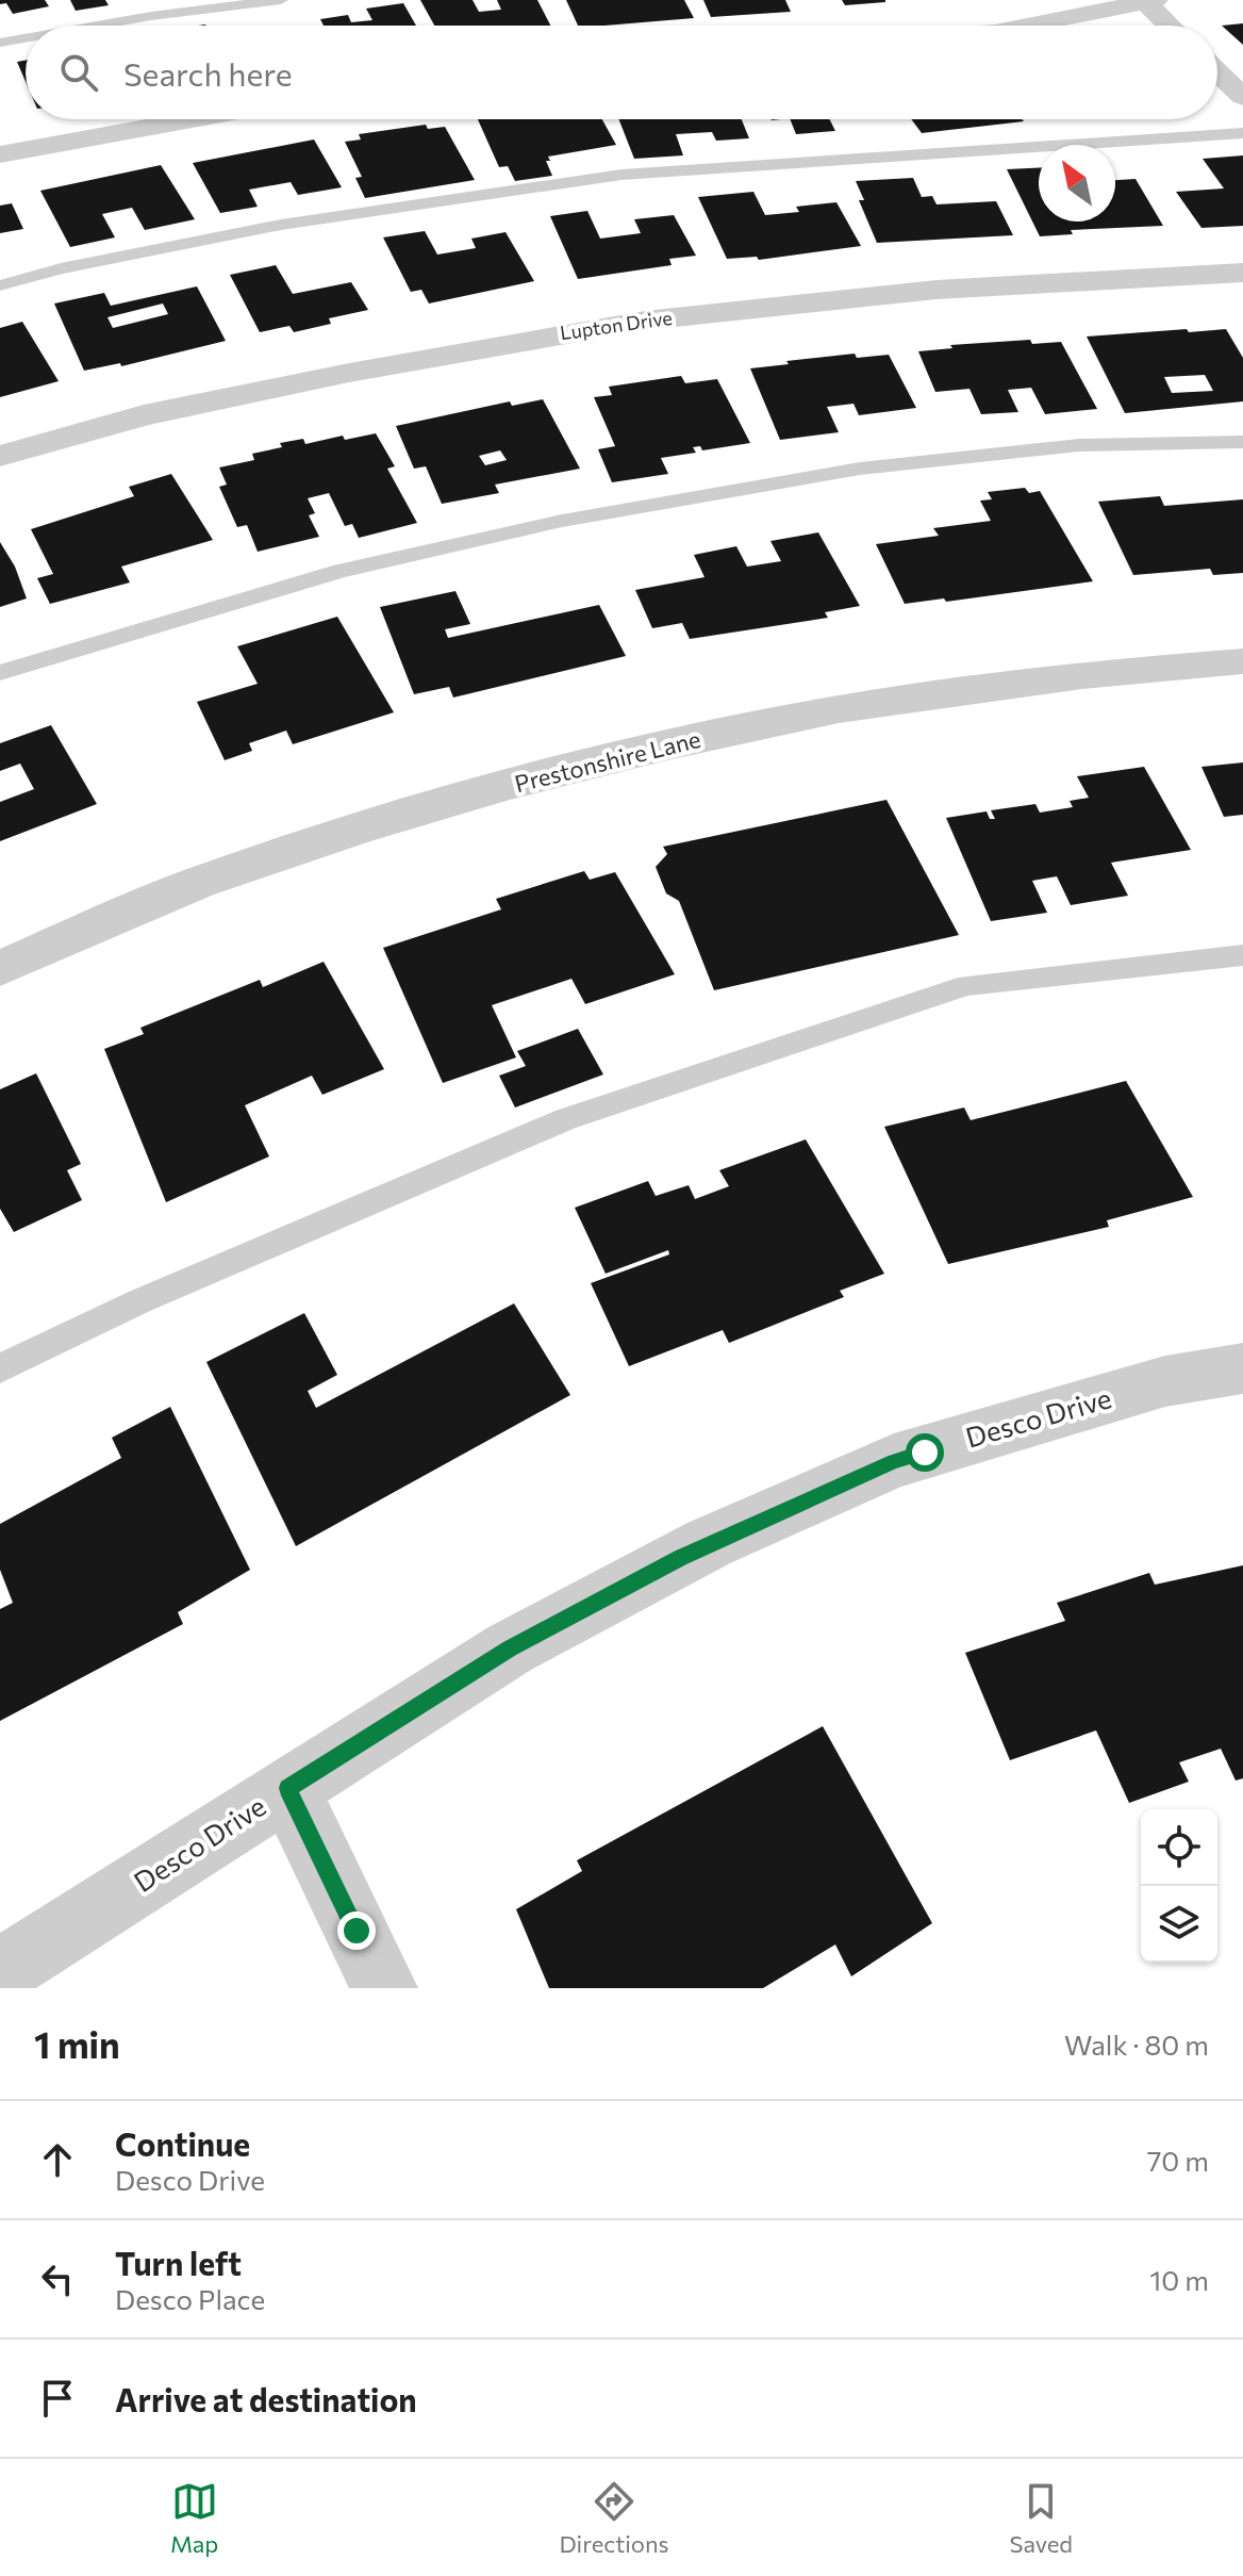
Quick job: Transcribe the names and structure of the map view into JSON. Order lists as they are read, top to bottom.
{
  "streets": {
    "street": ["Lupton Drive", "Prestonshire Lane", "Desco Drive"]
  },
  "north": "top left",
  "page": {
    "search": "Search here",
    "heading": ["1 min", "Walk · 80 m"],
    "list": [
      ["Continue", "Desco Drive", "70 m"],
      ["Turn left", "Desco Place", "10 m"],
      "Arrive at destination"
    ],
    "nav": ["Map", "Directions", "Saved"]
  }
}
